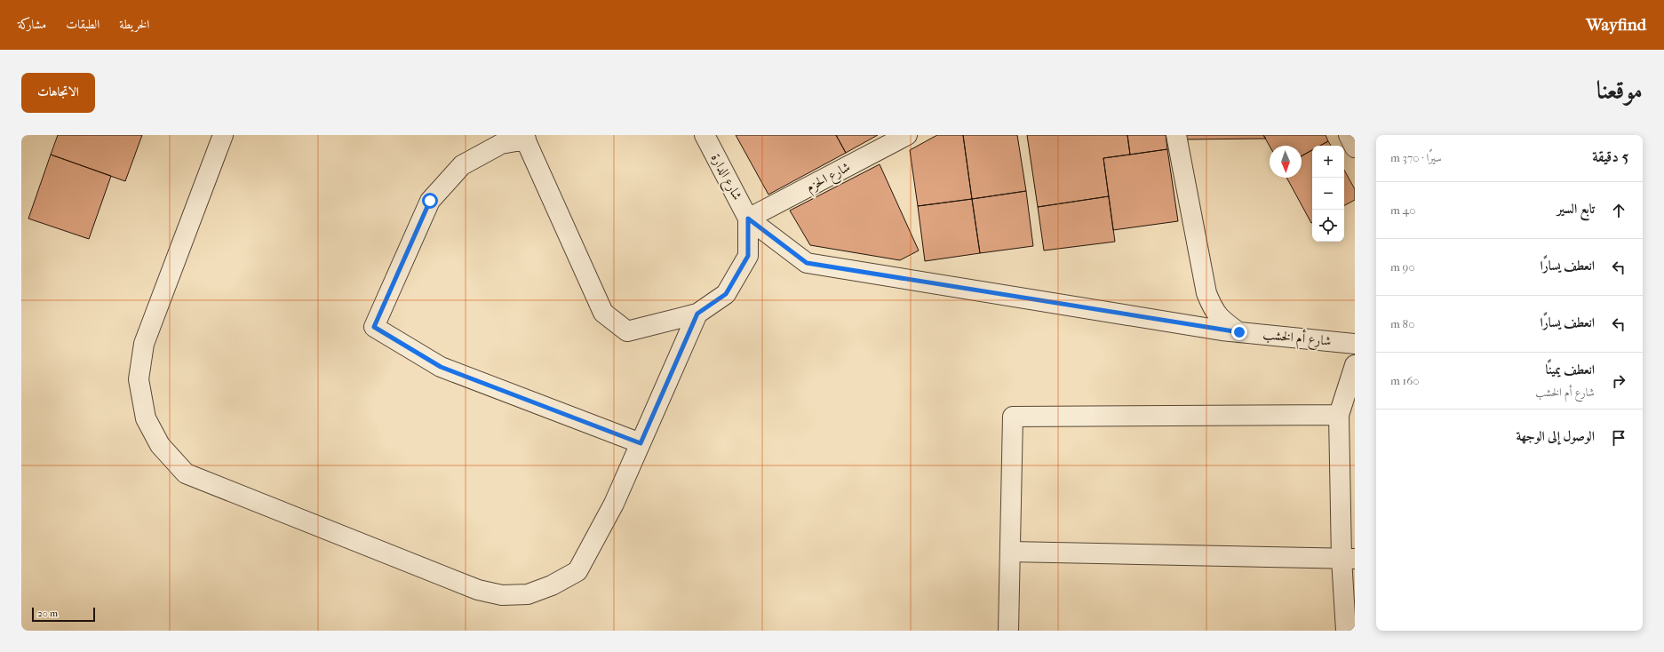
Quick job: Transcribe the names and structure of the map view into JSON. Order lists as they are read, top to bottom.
{
  "streets": {
    "street": ["شارع الدارة", "شارع الحزم", "شارع أم الخشب"]
  },
  "crossings": [
    ["شارع الدارة", "شارع الحزم"],
    ["شارع الدارة", "شارع أم الخشب"],
    ["شارع الحزم", "شارع أم الخشب"]
  ],
  "scale_bar": "20 m",
  "north": "bottom",
  "page": {
    "header": "Wayfind",
    "nav": ["الخريطة", "الطبقات", "مشاركة"],
    "title": "موقعنا",
    "buttons": "الاتجاهات",
    "heading": ["5 دقيقة", "سيرًا · 370 m"],
    "map_buttons": ["+", "−"],
    "list": [
      ["تابع السير", "40 m"],
      ["انعطف يسارًا", "90 m"],
      ["انعطف يسارًا", "80 m"],
      ["انعطف يمينًا", "شارع أم الخشب", "160 m"],
      "الوصول إلى الوجهة"
    ],
    "scale": "20 m"
  }
}
